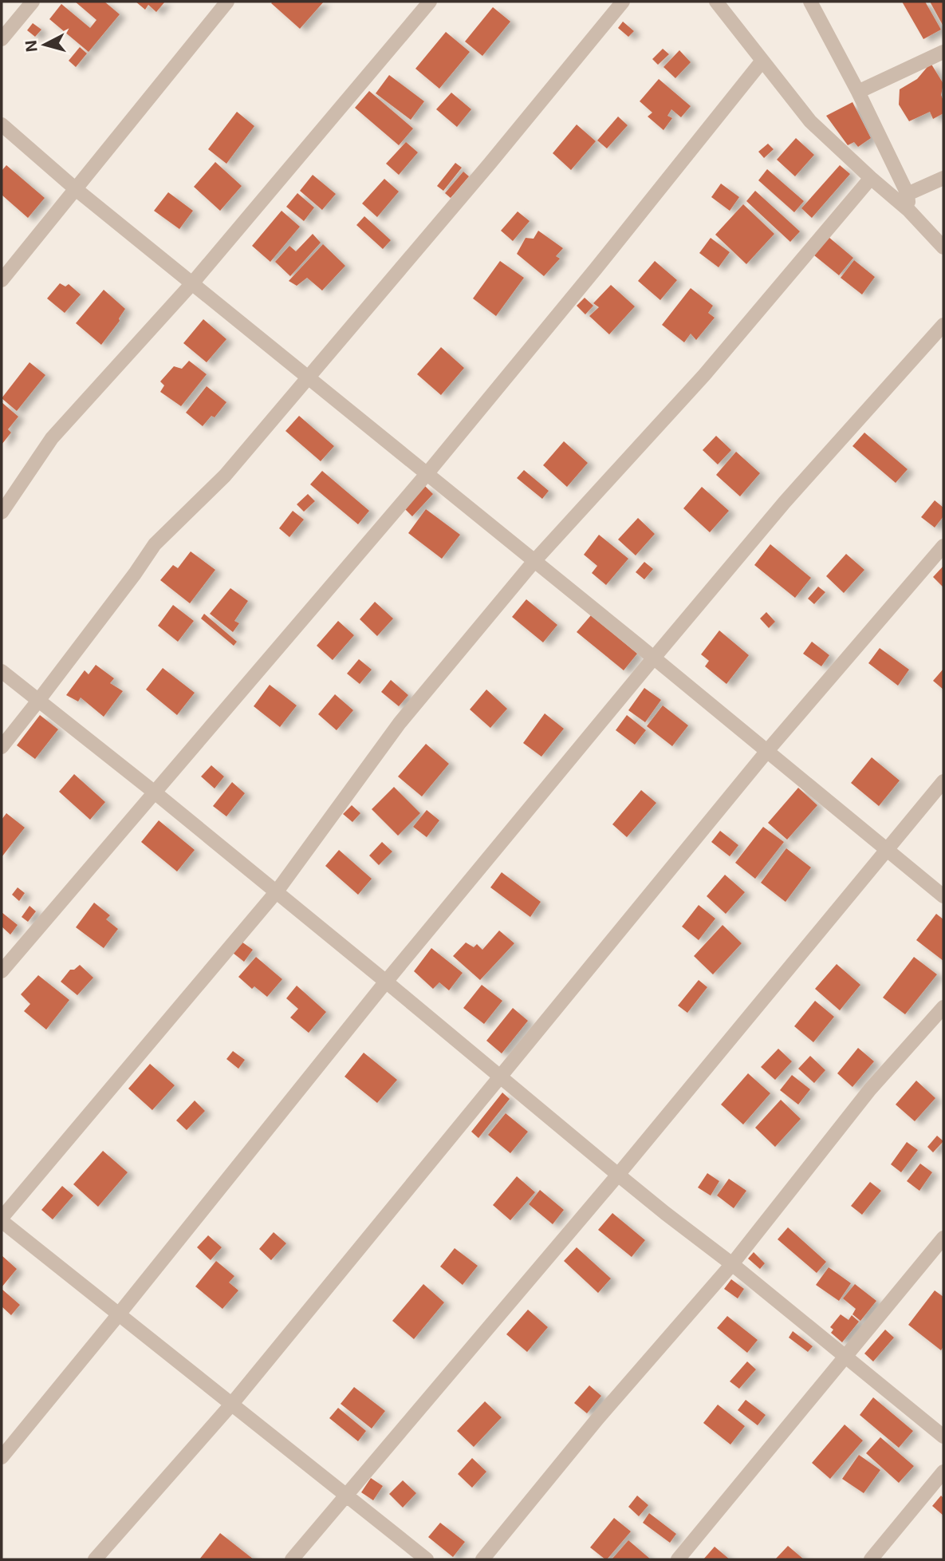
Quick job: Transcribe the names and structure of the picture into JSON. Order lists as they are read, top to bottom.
{
  "north": "left"
}
